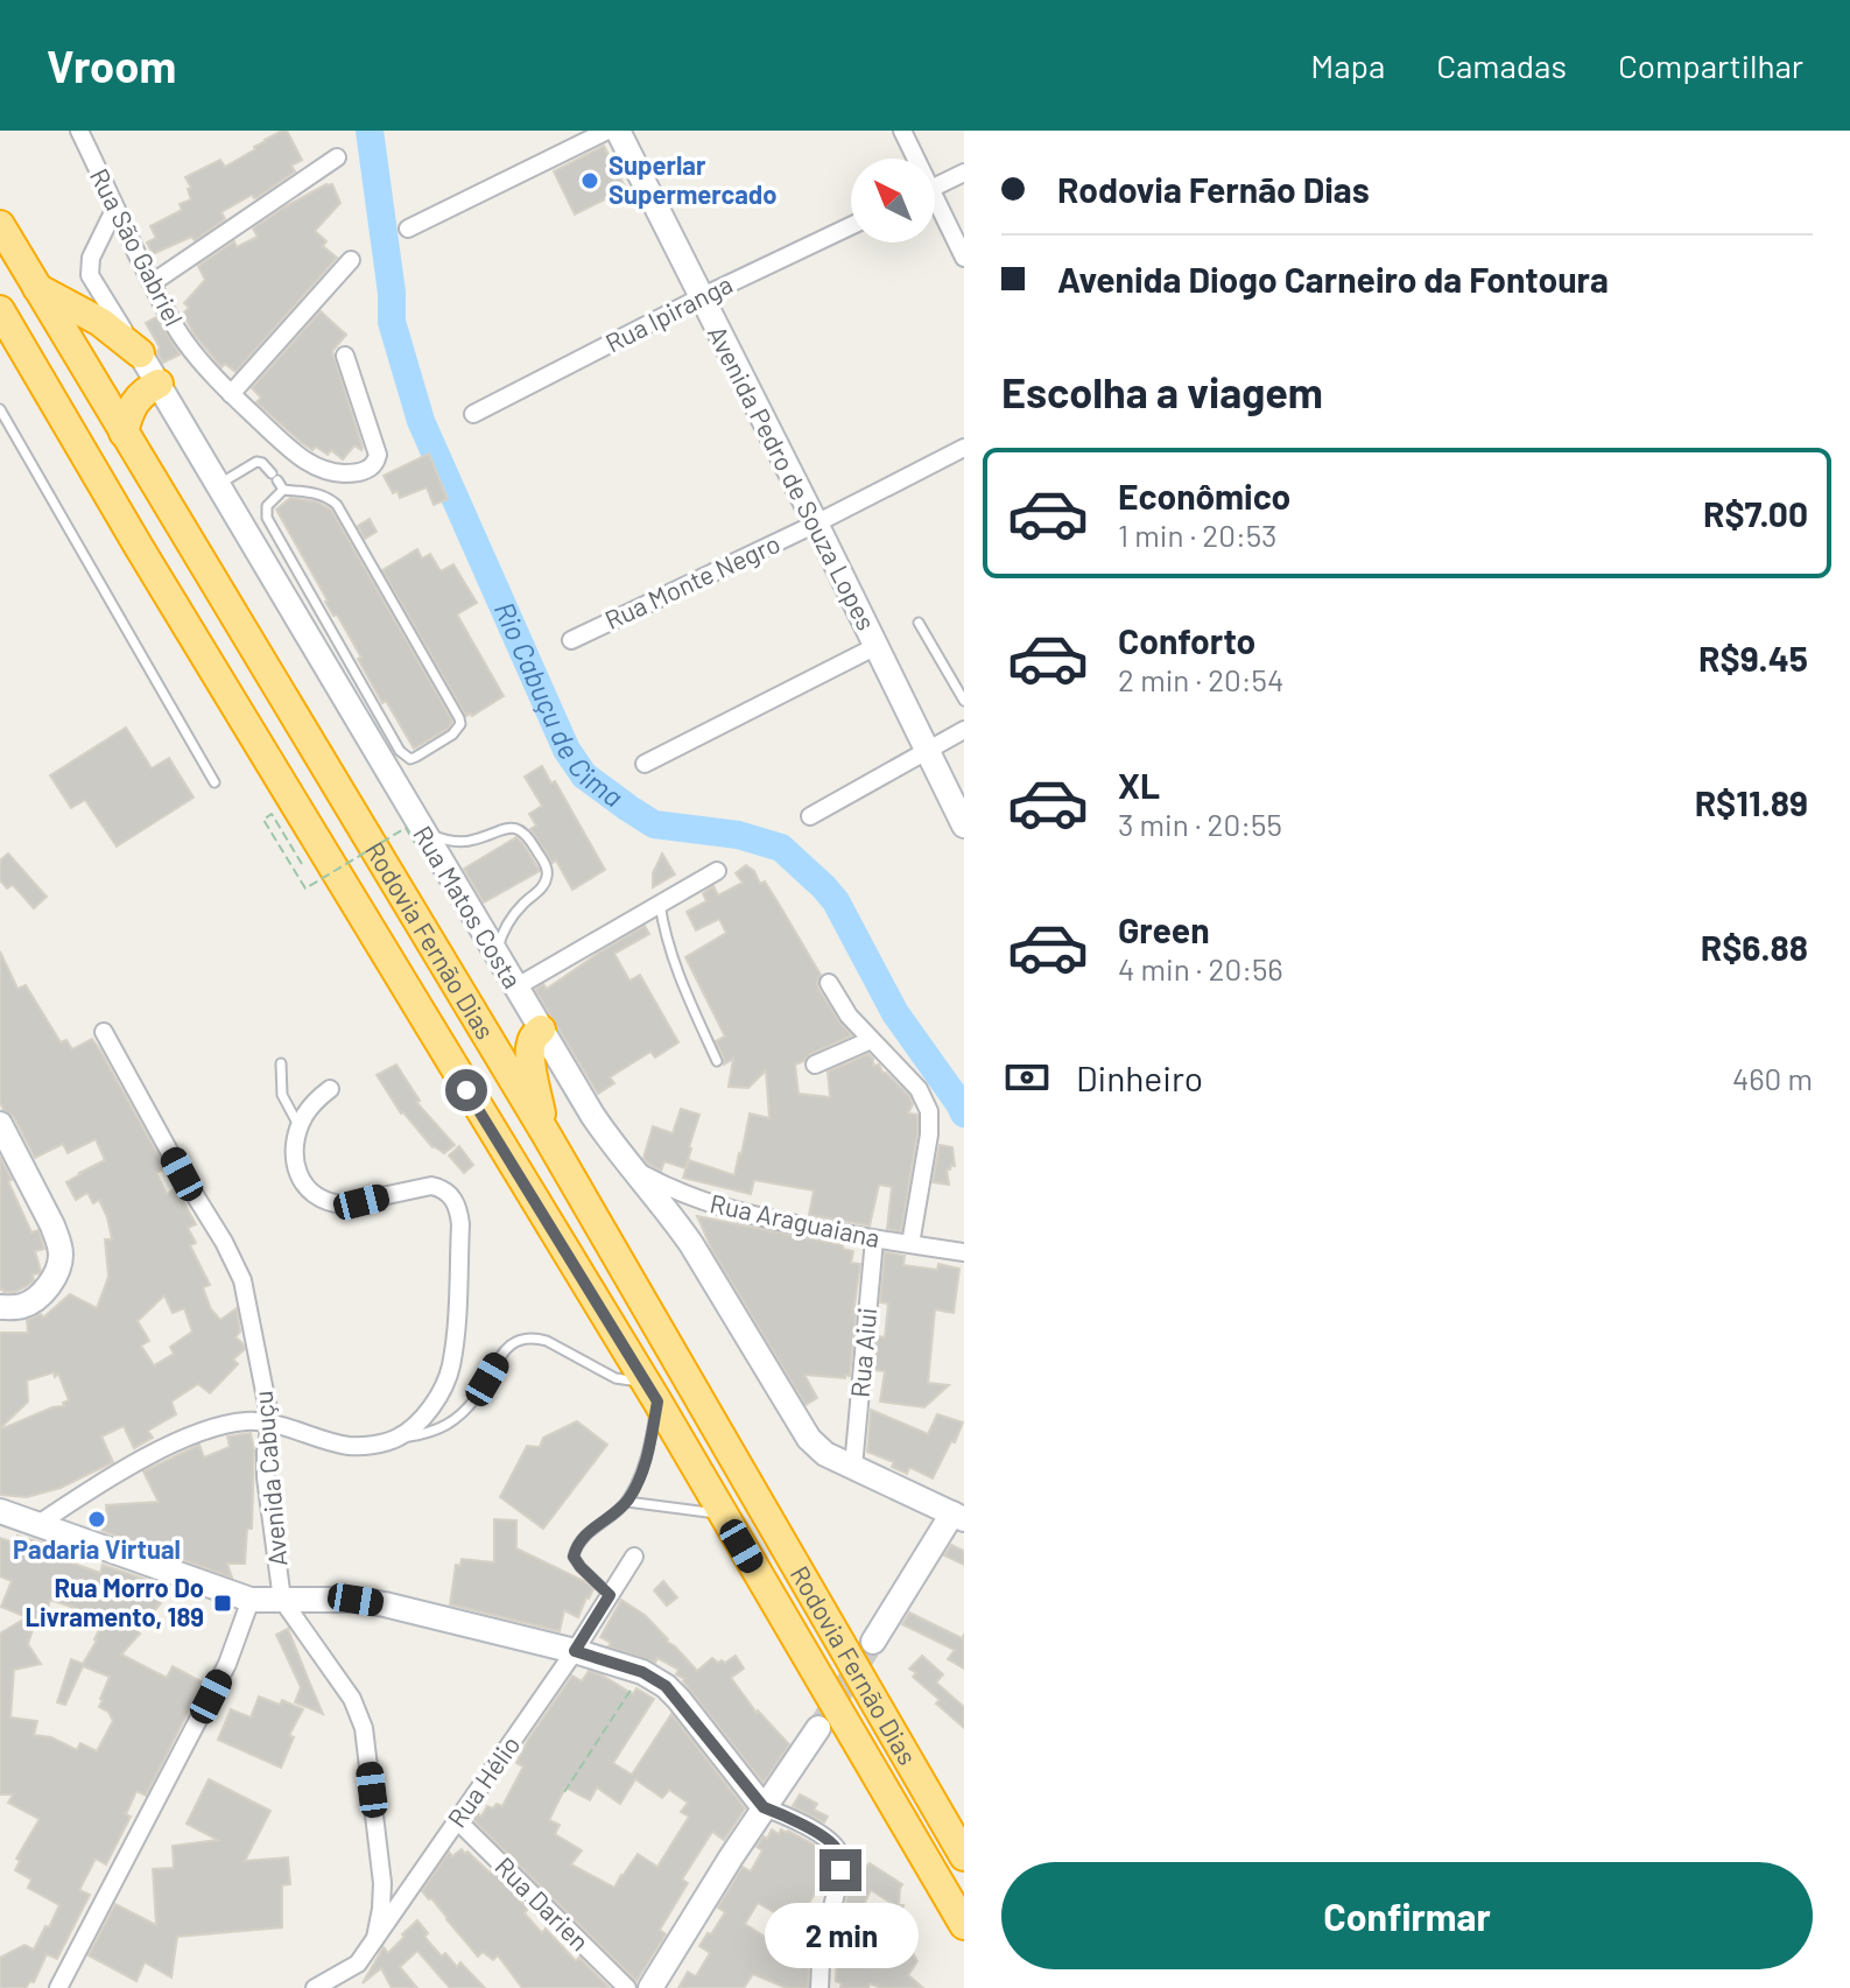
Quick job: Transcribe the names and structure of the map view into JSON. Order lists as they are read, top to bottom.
{
  "streets": {
    "highway": ["Rodovia Fernão Dias"],
    "street": [
      "Rua São Gabriel",
      "Rua Ipiranga",
      "Avenida Pedro de Souza Lopes",
      "Rua Monte Negro",
      "Rua Matos Costa",
      "Rua Araguaiana",
      "Rua Aiui",
      "Avenida Cabuçu",
      "Rua Hélio",
      "Rua Darien"
    ]
  },
  "crossings": [
    ["Rua São Gabriel", "Rua Matos Costa"],
    ["Rua Ipiranga", "Avenida Pedro de Souza Lopes"],
    ["Avenida Pedro de Souza Lopes", "Rua Monte Negro"],
    ["Rua Matos Costa", "Rua Araguaiana"],
    ["Rua Matos Costa", "Rua Aiui"],
    ["Rua Araguaiana", "Rua Aiui"],
    ["Avenida Cabuçu", "Rua Hélio"],
    ["Rua Hélio", "Rua Darien"]
  ],
  "water": ["Rio Cabuçu de Cima"],
  "places": {
    "other": ["Superlar Supermercado", "Padaria Virtual"],
    "transit": ["Rua Morro Do Livramento, 189"]
  },
  "north": "top left",
  "page": {
    "header": "Vroom",
    "nav": ["Mapa", "Camadas", "Compartilhar"],
    "banner": ["Rodovia Fernão Dias", "Avenida Diogo Carneiro da Fontoura"],
    "heading": "Escolha a viagem",
    "list": [
      {
        "name": "Econômico",
        "note": "1 min · 20:53",
        "value": "R$7.00"
      },
      {
        "name": "Conforto",
        "note": "2 min · 20:54",
        "value": "R$9.45"
      },
      {
        "name": "XL",
        "note": "3 min · 20:55",
        "value": "R$11.89"
      },
      {
        "name": "Green",
        "note": "4 min · 20:56",
        "value": "R$6.88"
      }
    ],
    "pay": ["Dinheiro", "460 m"],
    "buttons": "Confirmar",
    "bubble": "2 min"
  }
}
